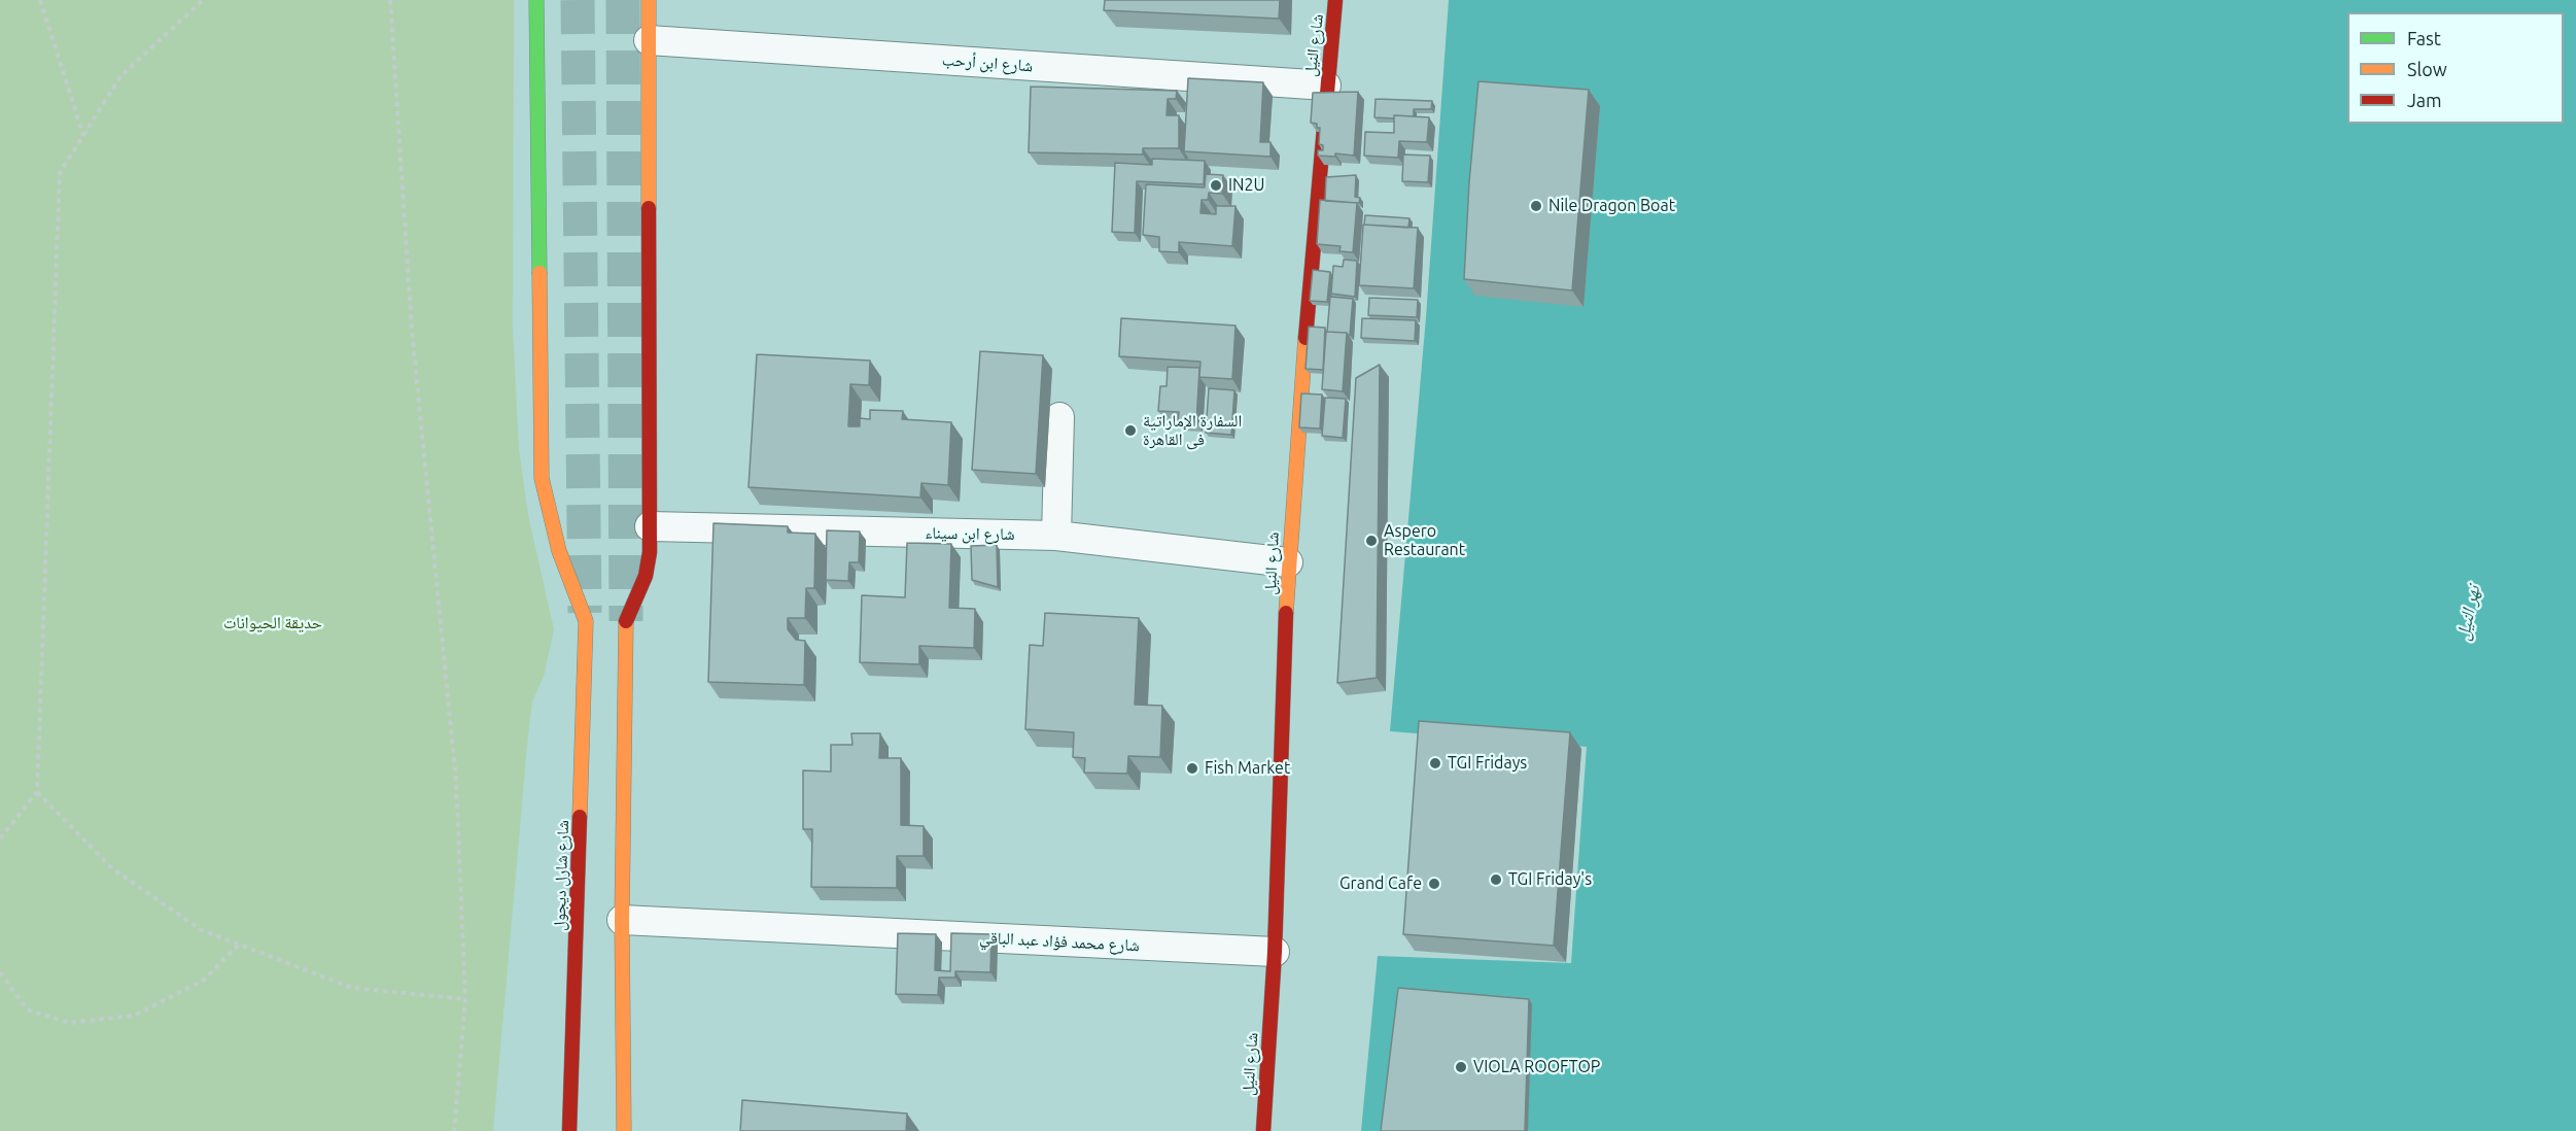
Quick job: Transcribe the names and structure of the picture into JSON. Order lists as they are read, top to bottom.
{
  "streets": {
    "main road": ["شارع النيل", "شارع شارل ديجول"],
    "street": ["شارع ابن أرحب", "شارع ابن سيناء", "شارع محمد فؤاد عبد الباقي"]
  },
  "crossings": [
    ["شارع النيل", "شارع ابن أرحب"],
    ["شارع النيل", "شارع ابن سيناء"],
    ["شارع النيل", "شارع محمد فؤاد عبد الباقي"]
  ],
  "water": ["نهر النيل"],
  "parks": ["حديقة الحيوانات"],
  "places": [
    "IN2U",
    "Nile Dragon Boat",
    "السفارة الإماراتية فى القاهرة",
    "Aspero Restaurant",
    "TGI Fridays",
    "Fish Market",
    "TGI Friday's",
    "Grand Cafe",
    "VIOLA ROOFTOP"
  ],
  "legend": ["Fast", "Slow", "Jam"]
}
